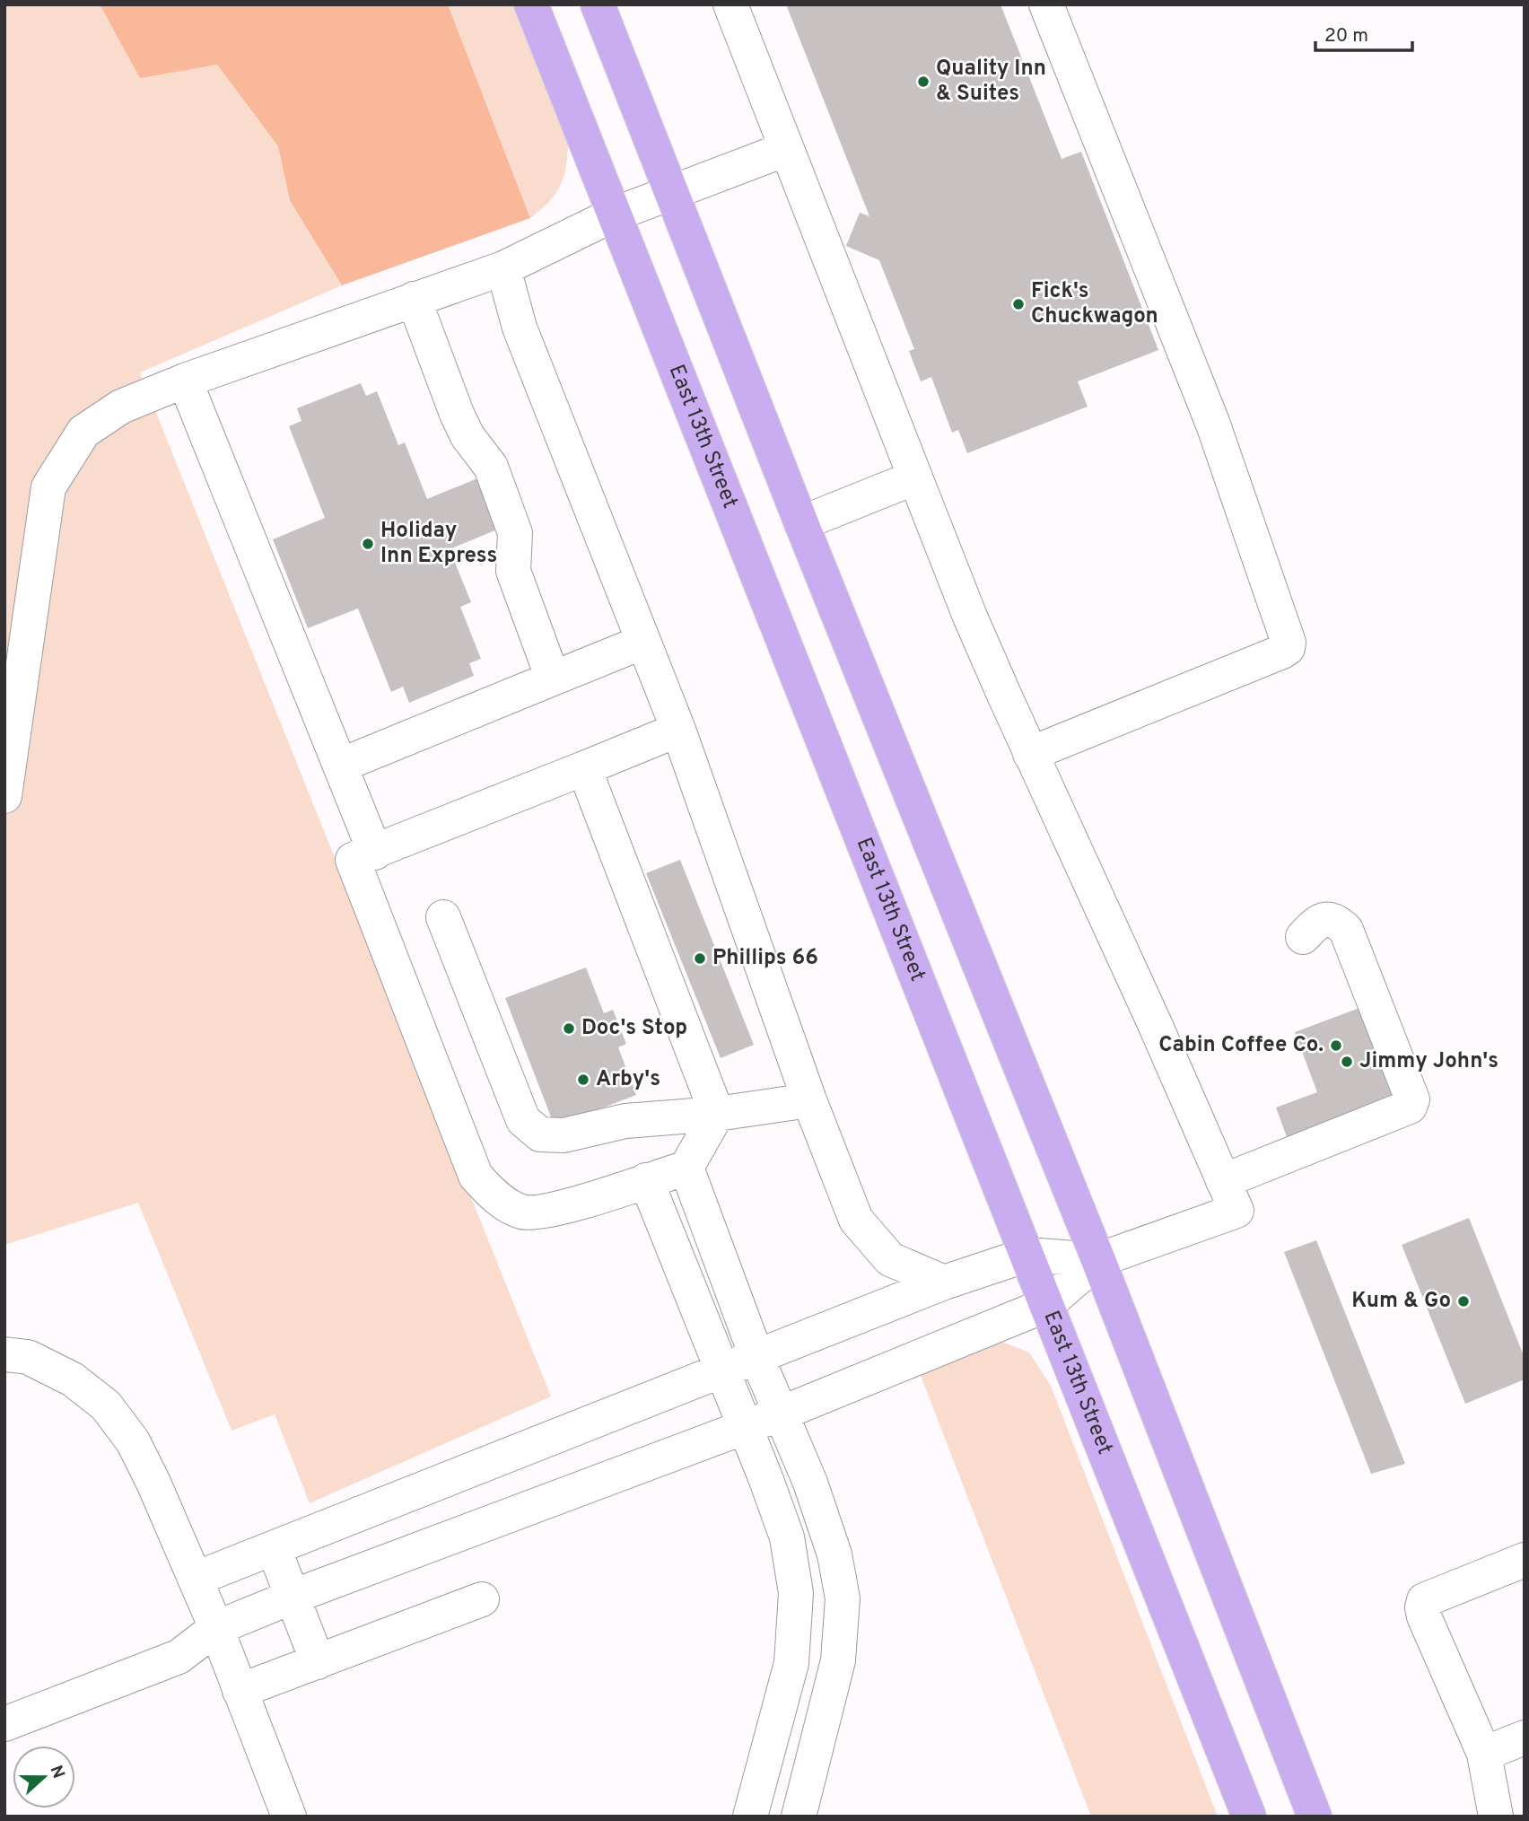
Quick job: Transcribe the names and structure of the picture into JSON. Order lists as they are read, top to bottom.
{
  "streets": {
    "main road": ["East 13th Street"]
  },
  "places": [
    "Quality Inn & Suites",
    "Fick's Chuckwagon",
    "Holiday Inn Express",
    "Phillips 66",
    "Doc's Stop",
    "Cabin Coffee Co.",
    "Jimmy John's",
    "Arby's",
    "Kum & Go"
  ],
  "scale_bar": "20 m",
  "north": "right"
}
